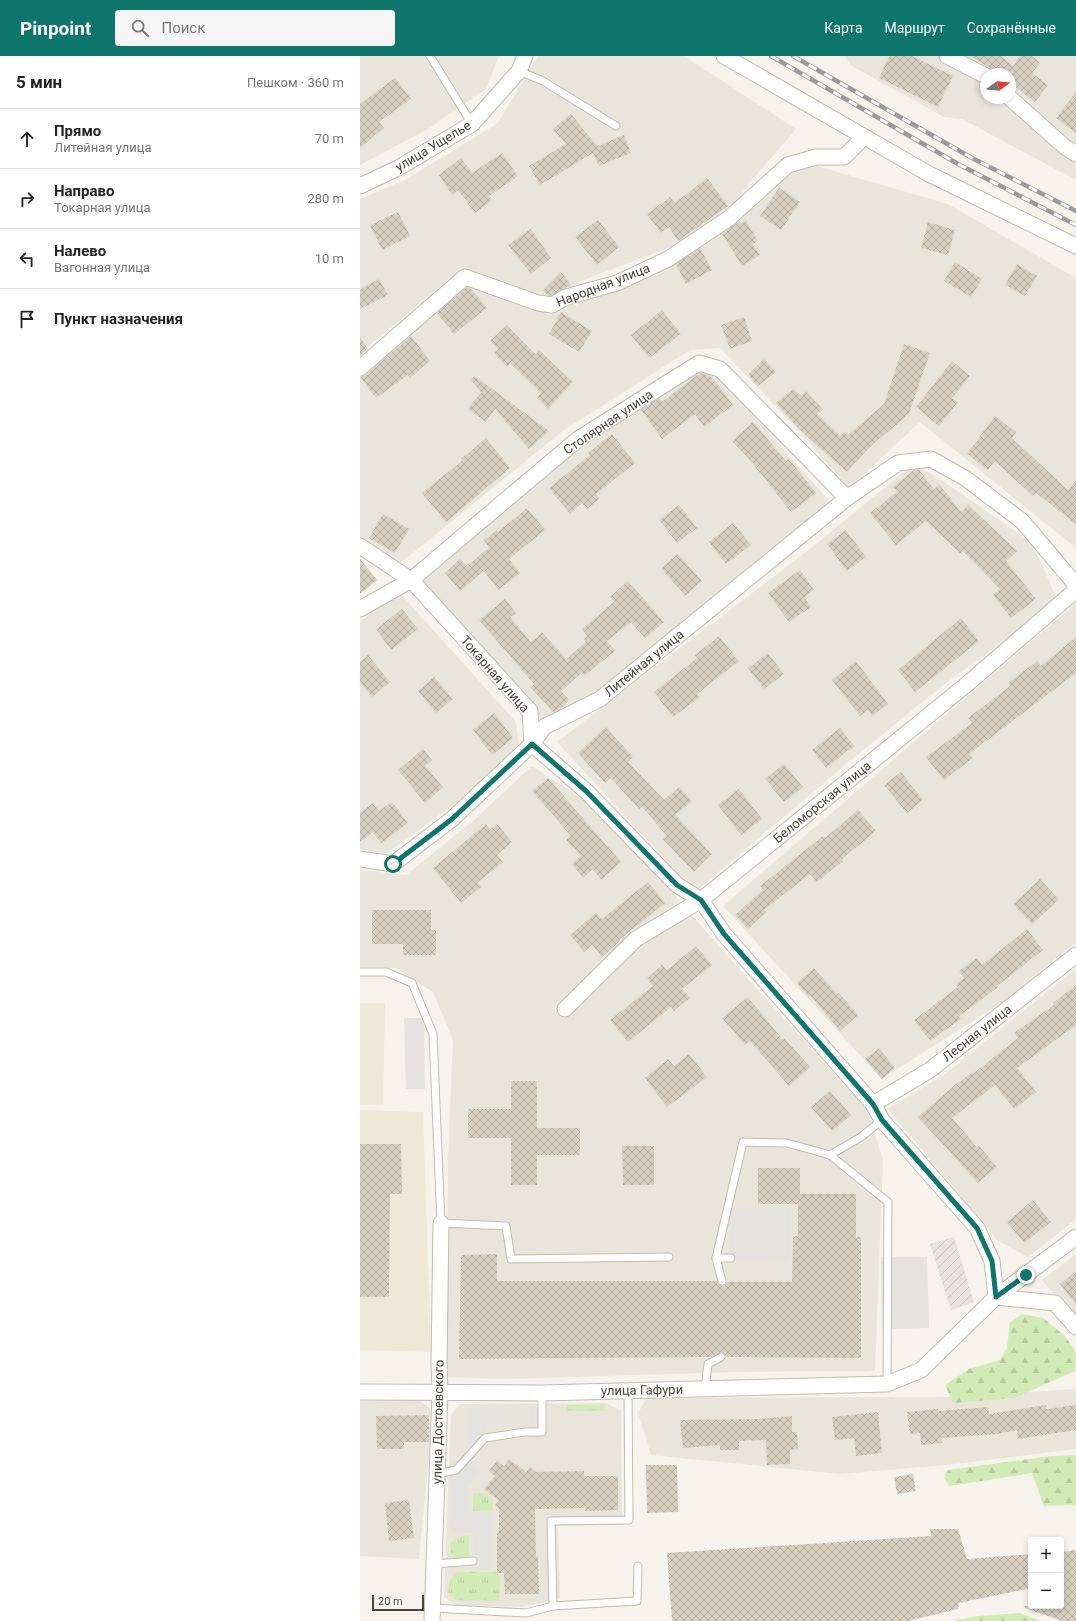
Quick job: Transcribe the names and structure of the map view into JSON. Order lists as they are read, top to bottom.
{
  "streets": {
    "street": [
      "улица Ущелье",
      "Народная улица",
      "Столярная улица",
      "Литейная улица",
      "Токарная улица",
      "Беломорская улица",
      "Лесная улица",
      "улица Гафури",
      "улица Достоевского"
    ]
  },
  "crossings": [
    ["Столярная улица", "Литейная улица"],
    ["Столярная улица", "Токарная улица"],
    ["Литейная улица", "Токарная улица"],
    ["улица Гафури", "улица Достоевского"]
  ],
  "scale_bar": "20 m",
  "north": "right",
  "page": {
    "header": "Pinpoint",
    "search": "Поиск",
    "nav": ["Карта", "Маршрут", "Сохранённые"],
    "heading": ["5 мин", "Пешком · 360 m"],
    "list": [
      ["Прямо", "Литейная улица", "70 m"],
      ["Направо", "Токарная улица", "280 m"],
      ["Налево", "Вагонная улица", "10 m"],
      "Пункт назначения"
    ],
    "map_buttons": ["+", "−"],
    "scale": "20 m"
  }
}
